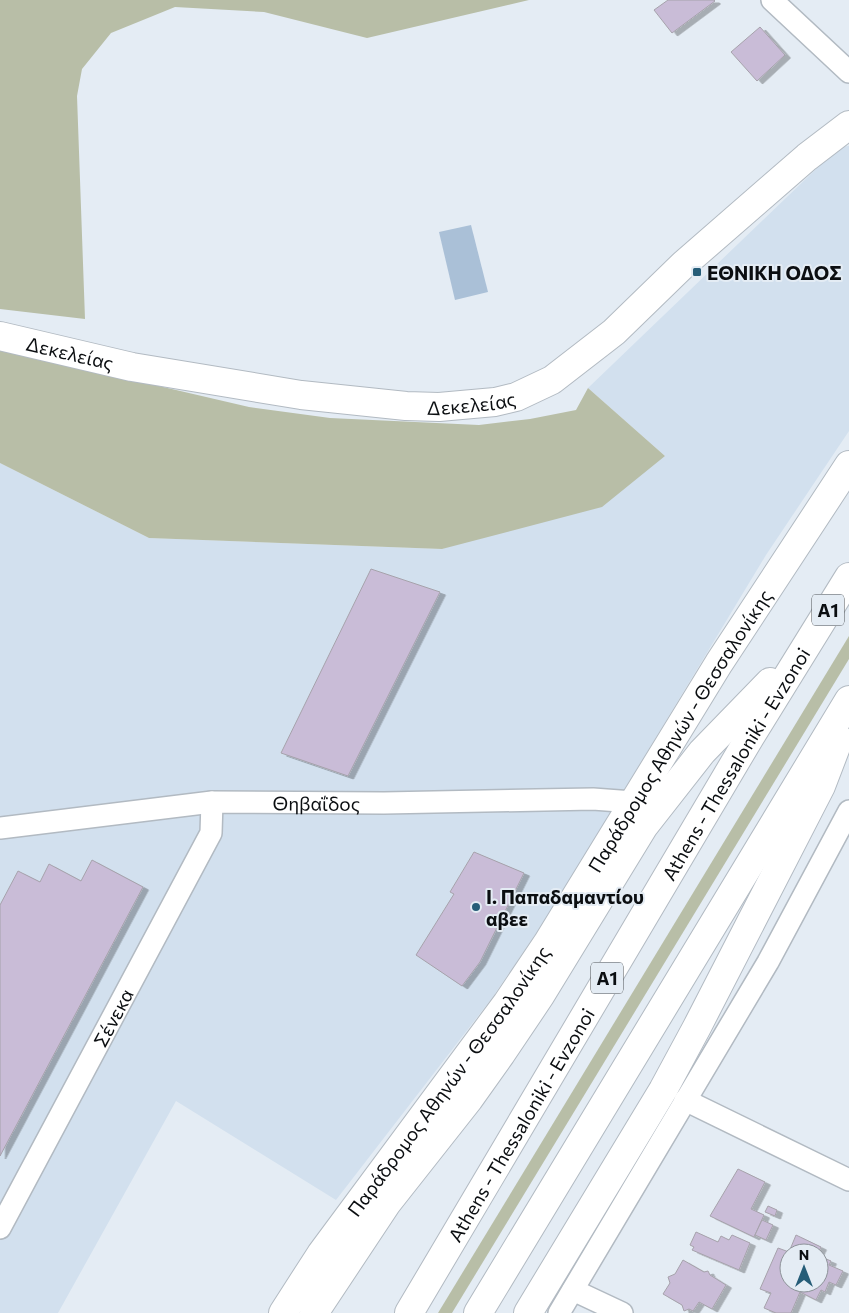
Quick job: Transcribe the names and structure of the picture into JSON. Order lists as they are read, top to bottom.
{
  "streets": {
    "main road": [
      "Δεκελείας",
      "Α1",
      "Παράδρομος Αθηνών - Θεσσαλονίκης",
      "Athens - Thessaloniki - Evzonoi"
    ],
    "street": ["Θηβαΐδος", "Σένεκα"]
  },
  "crossings": [
    ["Παράδρομος Αθηνών - Θεσσαλονίκης", "Θηβαΐδος"],
    ["Θηβαΐδος", "Σένεκα"]
  ],
  "places": {
    "transit": ["ΕΘΝΙΚΗ ΟΔΟΣ"],
    "other": ["Ι. Παπαδαμαντίου αβεε"]
  },
  "north": "top"
}
